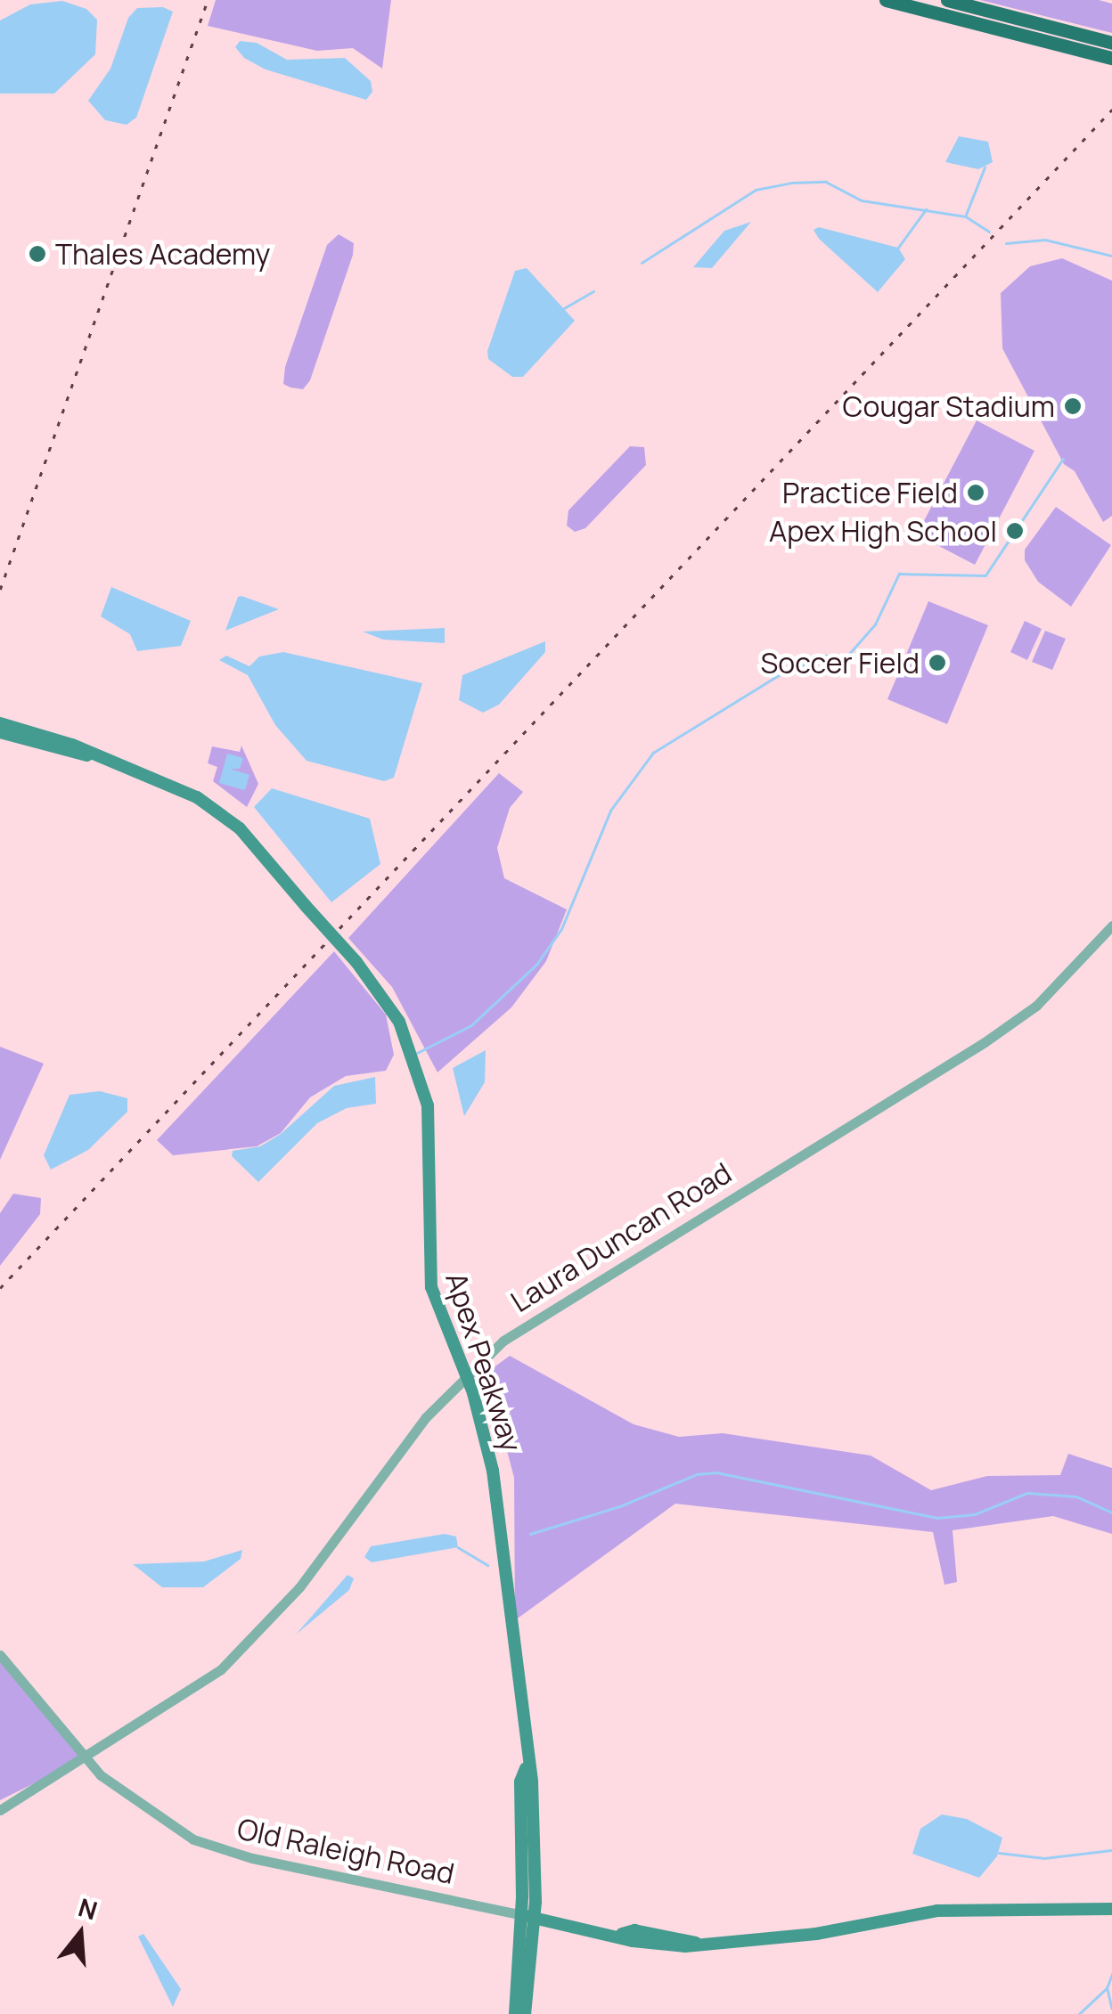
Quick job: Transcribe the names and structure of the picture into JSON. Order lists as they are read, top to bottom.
{
  "streets": {
    "main road": ["Apex Peakway", "Old Raleigh Road"],
    "street": ["Laura Duncan Road"]
  },
  "crossings": [
    ["Laura Duncan Road", "Apex Peakway"],
    ["Laura Duncan Road", "Old Raleigh Road"],
    ["Apex Peakway", "Old Raleigh Road"]
  ],
  "places": [
    "Thales Academy",
    "Cougar Stadium",
    "Practice Field",
    "Apex High School",
    "Soccer Field"
  ],
  "north": "top"
}
